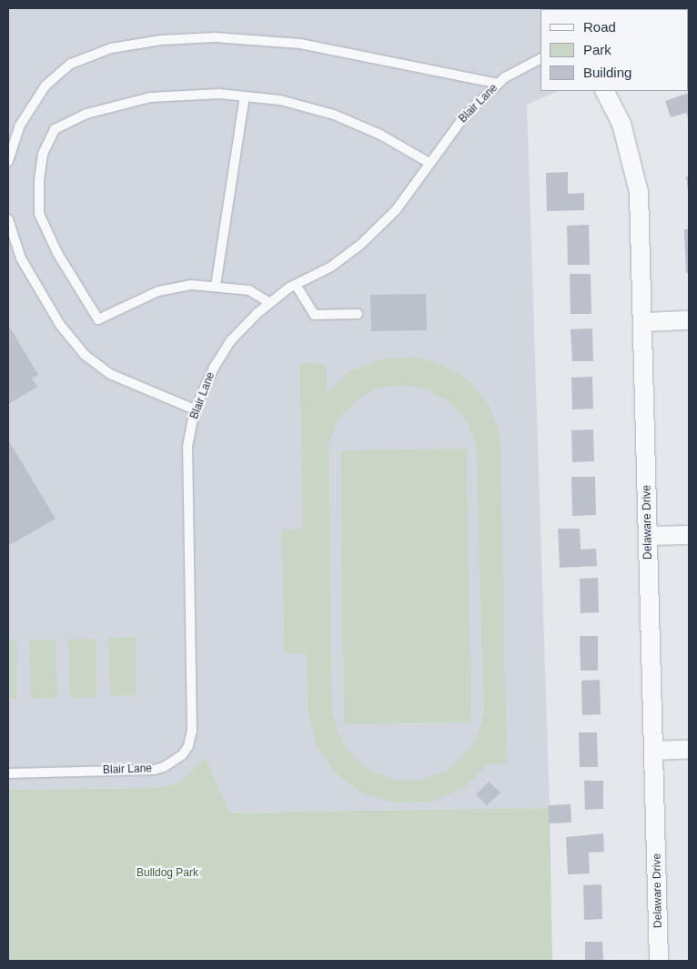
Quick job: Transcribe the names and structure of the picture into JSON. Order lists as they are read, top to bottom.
{
  "streets": {
    "street": ["Delaware Drive"],
    "lane": ["Blair Lane"]
  },
  "parks": ["Bulldog Park"],
  "legend": ["Road", "Park", "Building"]
}
